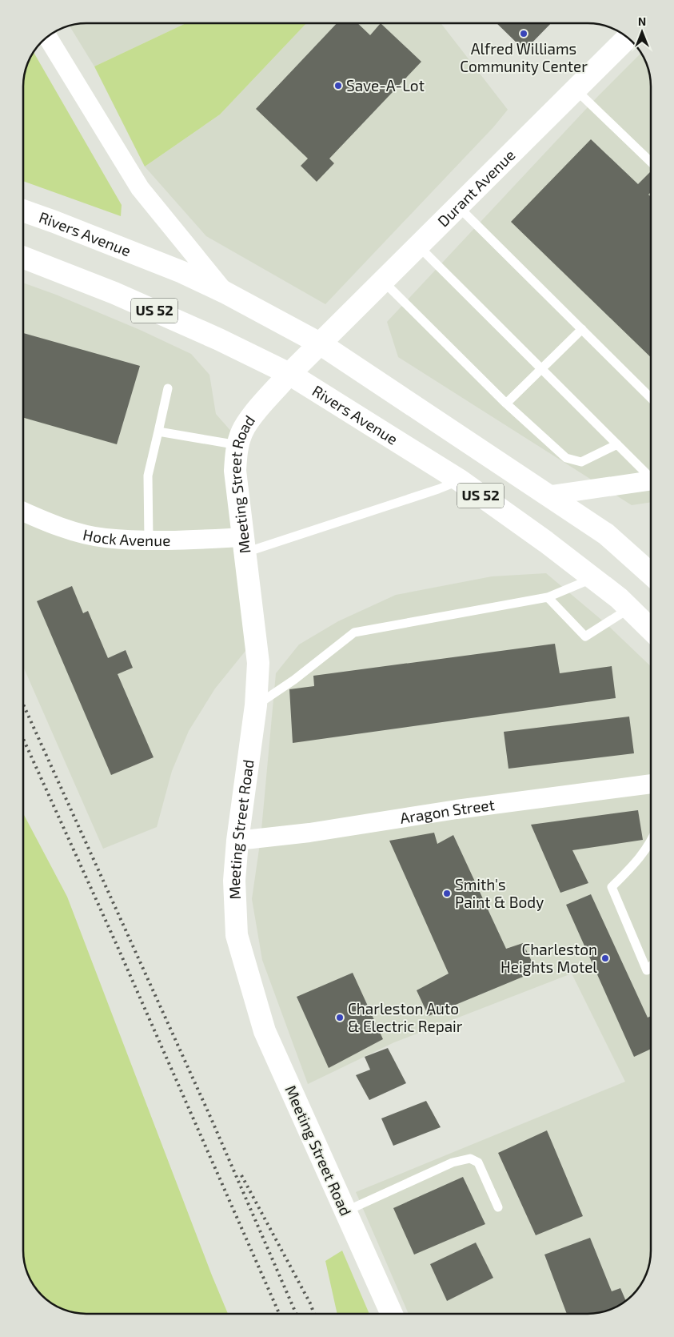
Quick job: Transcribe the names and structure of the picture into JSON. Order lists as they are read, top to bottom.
{
  "streets": {
    "main road": [
      "Durant Avenue",
      "Rivers Avenue",
      "US 52",
      "Meeting Street Road"
    ],
    "street": ["Hock Avenue", "Aragon Street"]
  },
  "crossings": [
    ["Durant Avenue", "Rivers Avenue"],
    ["Durant Avenue", "Meeting Street Road"],
    ["Rivers Avenue", "Meeting Street Road"],
    ["Meeting Street Road", "Hock Avenue"],
    ["Meeting Street Road", "Aragon Street"]
  ],
  "places": [
    "Alfred Williams Community Center",
    "Save-A-Lot",
    "Smith's Paint & Body",
    "Charleston Heights Motel",
    "Charleston Auto & Electric Repair"
  ],
  "north": "top"
}
